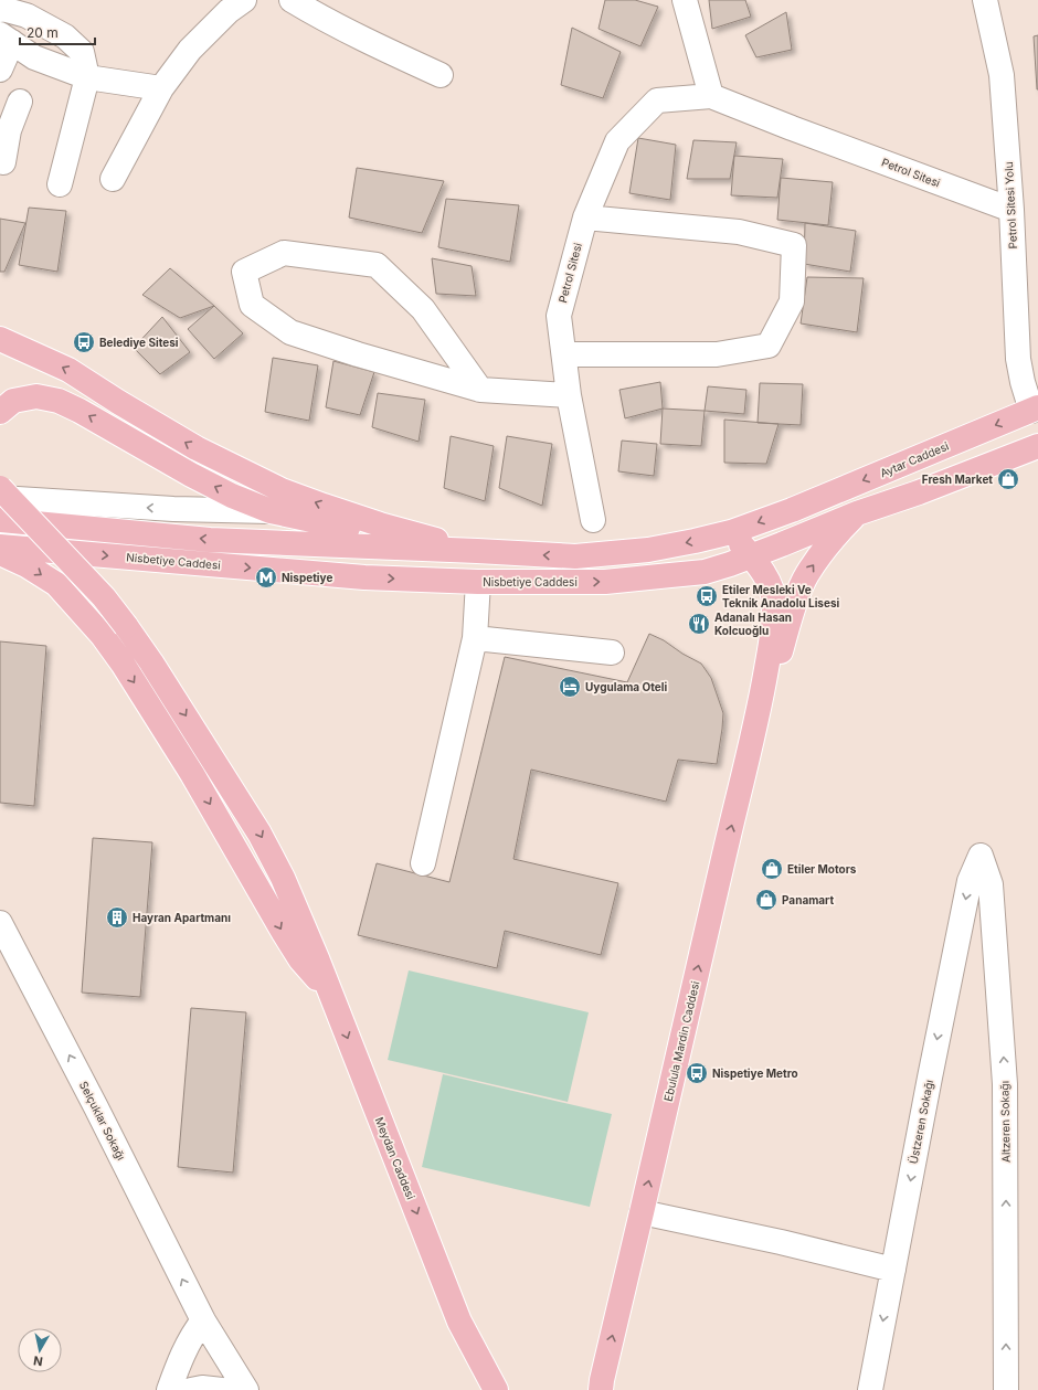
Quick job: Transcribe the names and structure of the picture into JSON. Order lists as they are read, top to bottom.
{
  "streets": {
    "main road": [
      "Aytar Caddesi",
      "Nisbetiye Caddesi",
      "Ebulula Mardin Caddesi",
      "Meydan Caddesi"
    ],
    "street": [
      "Petrol Sitesi",
      "Petrol Sitesi Yolu",
      "Selçuklar Sokağı",
      "Üstzeren Sokağı",
      "Altzeren Sokağı"
    ]
  },
  "crossings": [
    ["Petrol Sitesi", "Petrol Sitesi Yolu"],
    ["Petrol Sitesi Yolu", "Aytar Caddesi"],
    ["Üstzeren Sokağı", "Altzeren Sokağı"]
  ],
  "one_way": [
    "Aytar Caddesi",
    "Ebulula Mardin Caddesi",
    "Selçuklar Sokağı",
    "Üstzeren Sokağı",
    "Altzeren Sokağı"
  ],
  "places": {
    "bus stop": ["Belediye Sitesi", "Etiler Mesleki Ve Teknik Anadolu Lisesi", "Nispetiye Metro"],
    "shop": ["Fresh Market", "Etiler Motors", "Panamart"],
    "metro station": ["Nispetiye"],
    "restaurant": ["Adanalı Hasan Kolcuoğlu"],
    "hotel": ["Uygulama Oteli"],
    "building": ["Hayran Apartmanı"]
  },
  "scale_bar": "20 m",
  "north": "bottom"
}
